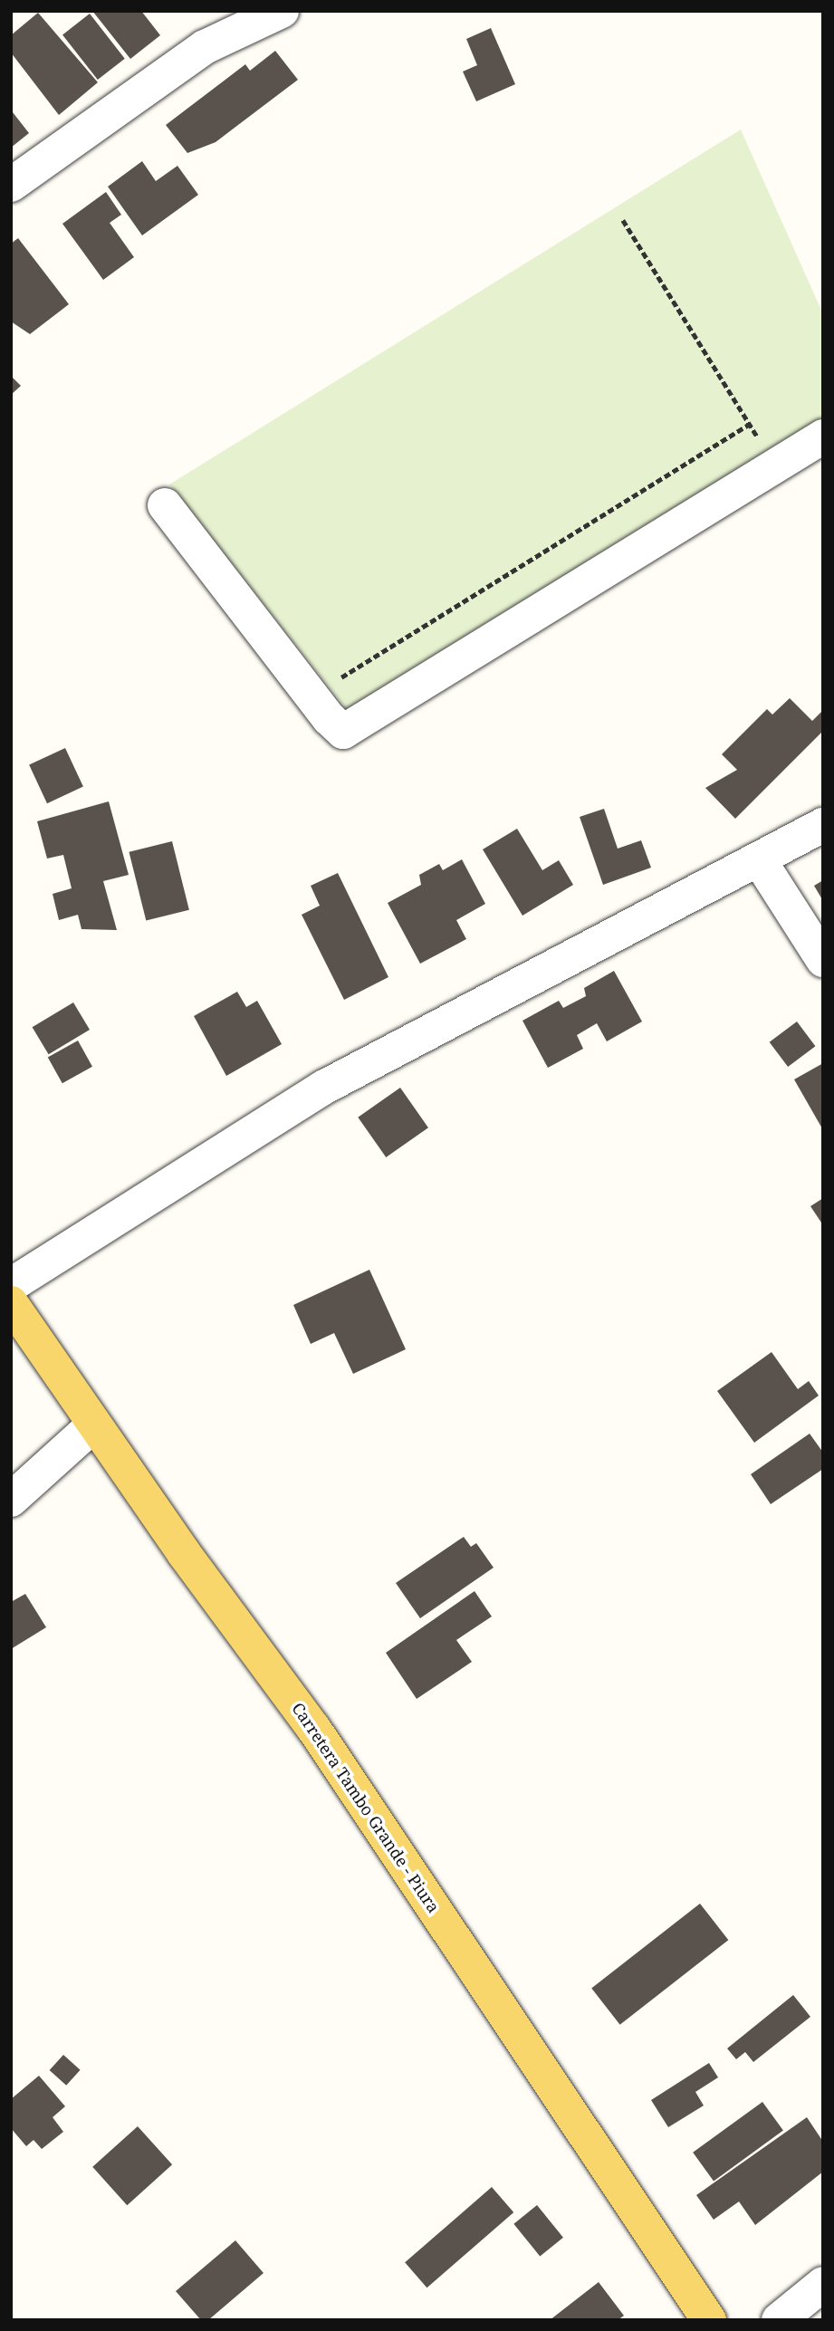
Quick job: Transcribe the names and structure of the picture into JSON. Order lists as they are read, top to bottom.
{
  "streets": {
    "main road": ["Carretera Tambo Grande - Piura"]
  }
}
